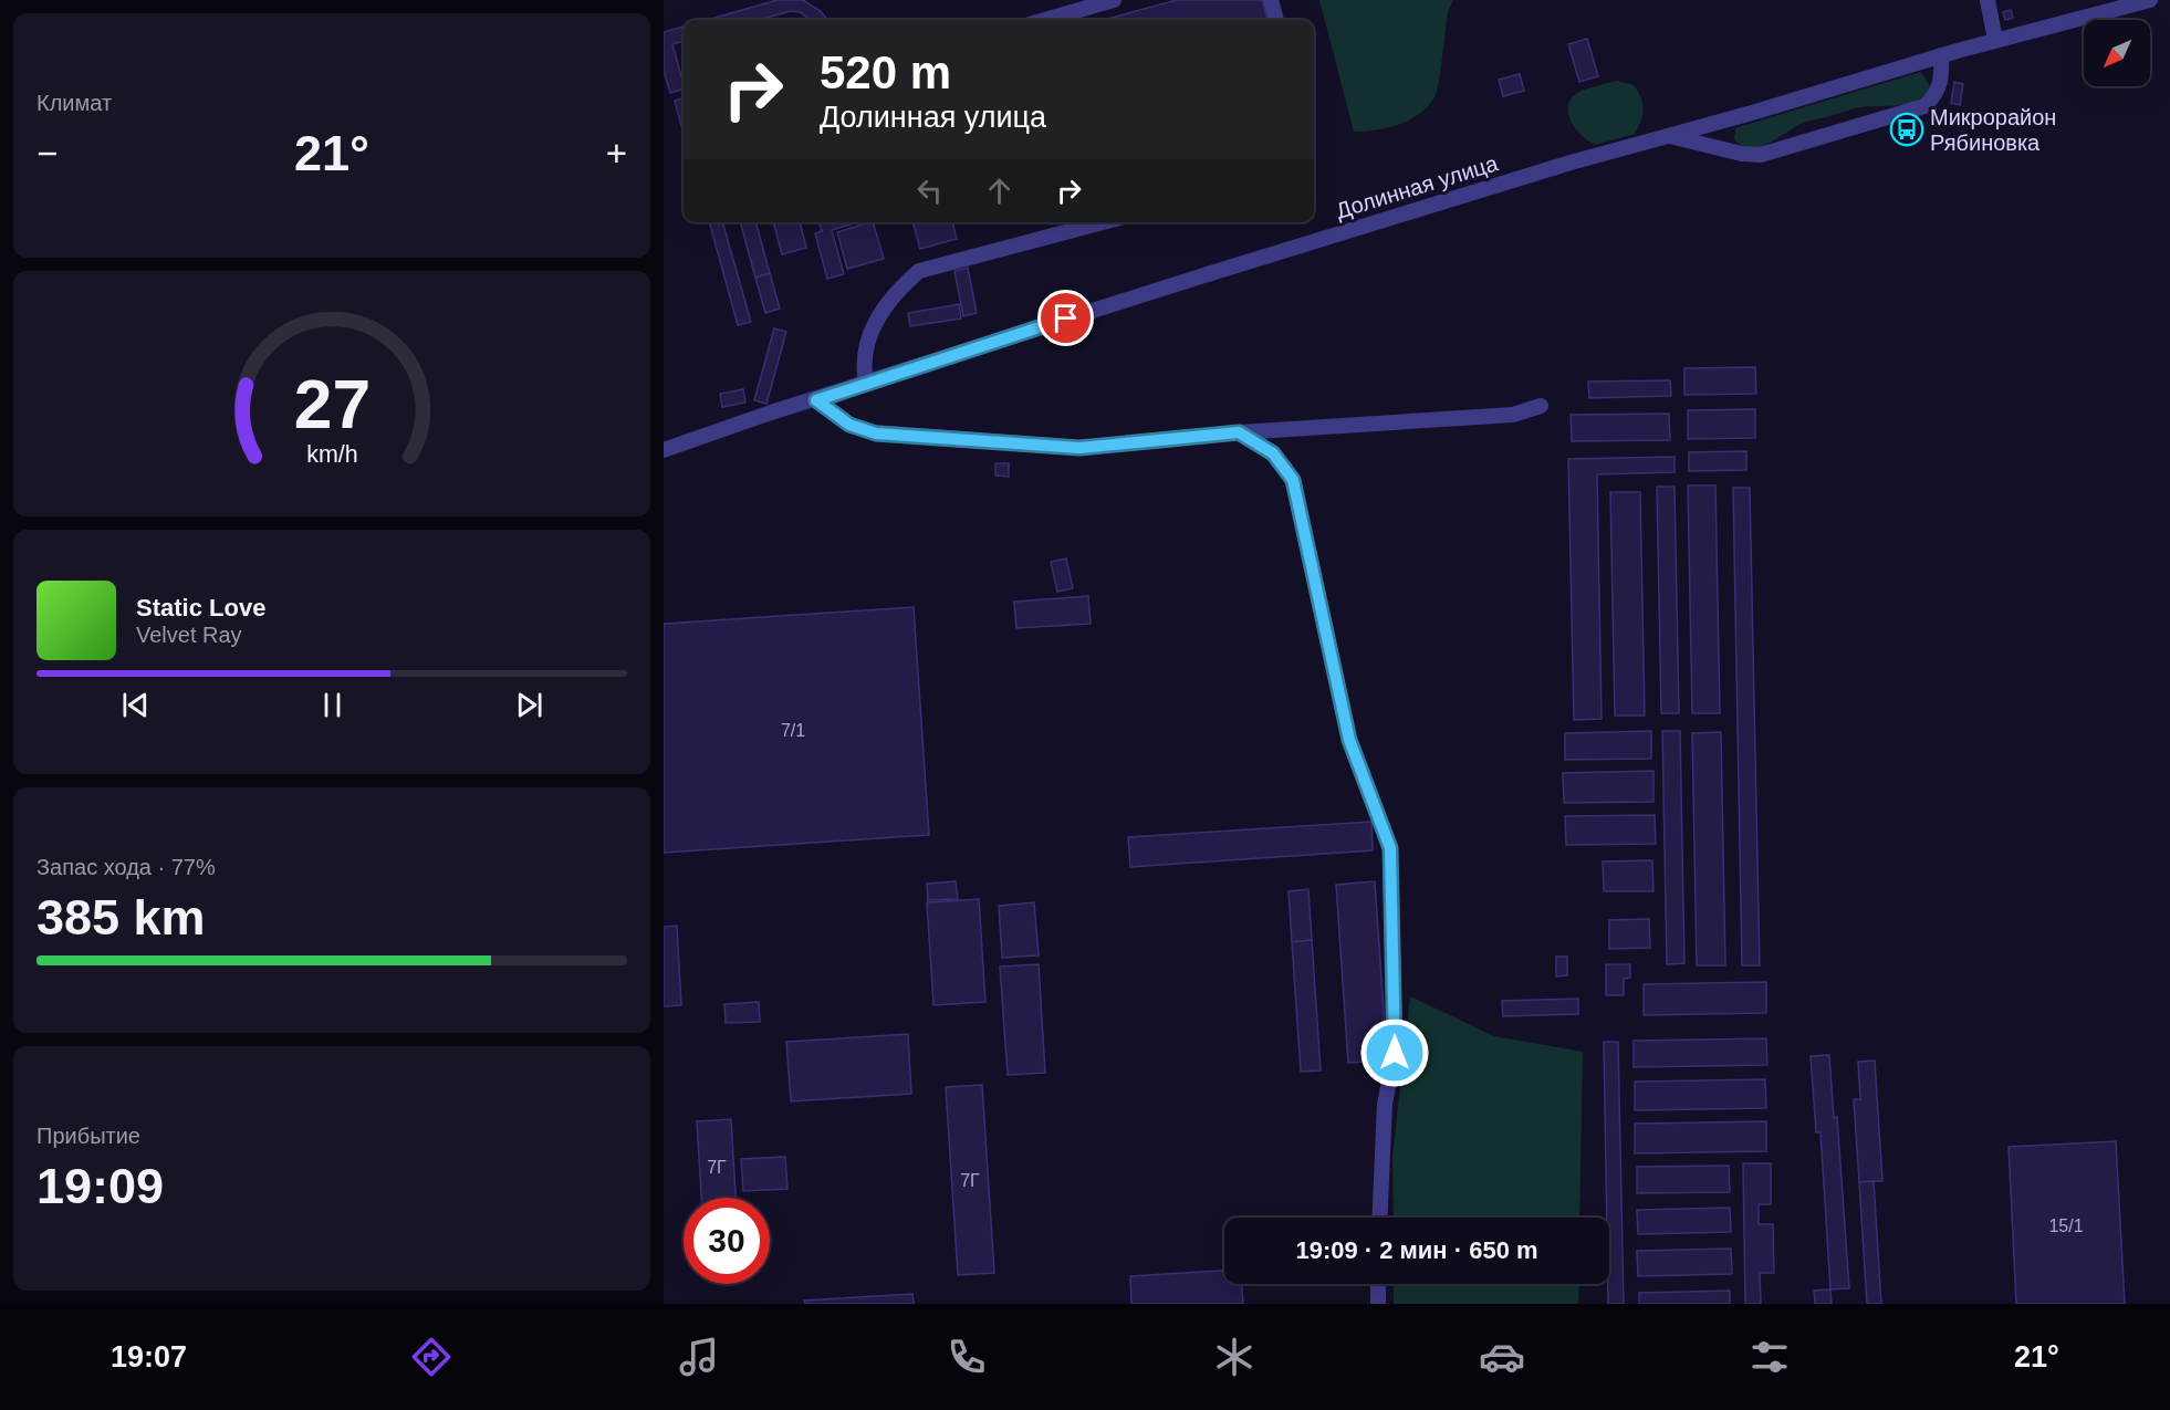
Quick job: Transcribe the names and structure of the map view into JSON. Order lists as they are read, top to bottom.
{
  "streets": {
    "street": ["Долинная улица"]
  },
  "places": {
    "bus stop": ["Микрорайон Рябиновка"]
  },
  "house_numbers": [
    "7/1",
    "7Г",
    "7Г",
    "15/1"
  ],
  "north": "bottom left",
  "page": {
    "tile": [
      "Климат",
      ["Запас хода · 77%", "385 km"],
      ["Прибытие", "19:09"]
    ],
    "turn": ["520 m", "Долинная улица"],
    "heat": ["−", "21°", "+"],
    "song": ["Static Love", "Velvet Ray"],
    "limit": "30",
    "trip": "19:09 · 2 мин · 650 m",
    "tabs": ["19:07", "21°"],
    "gauge": ["27", "km/h"]
  }
}
